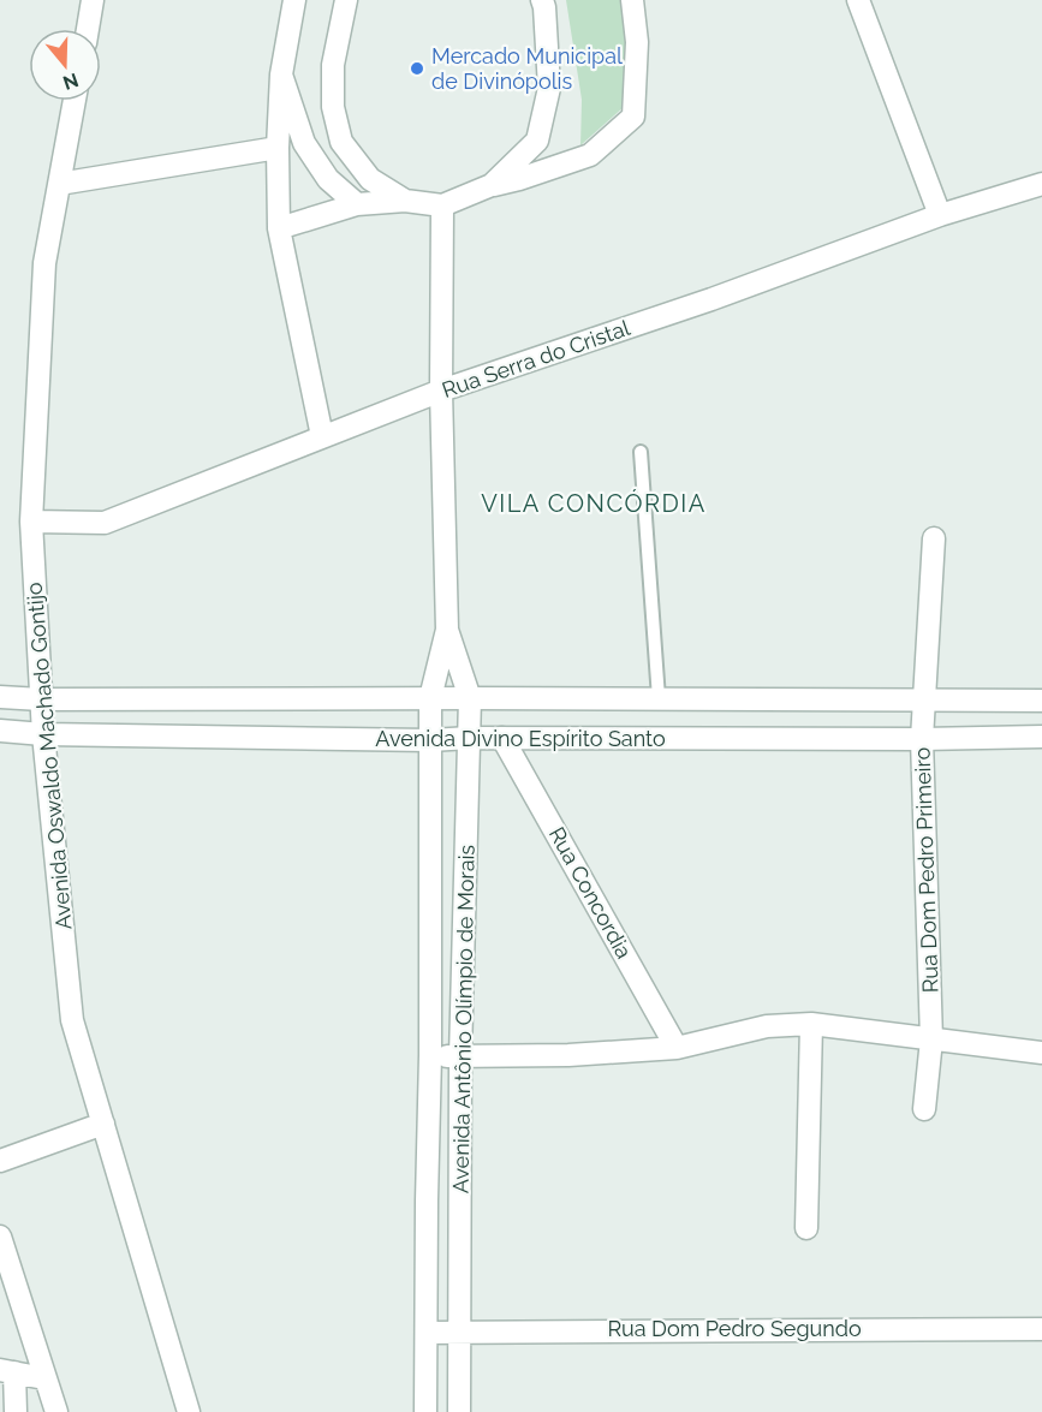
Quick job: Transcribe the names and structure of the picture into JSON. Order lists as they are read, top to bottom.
{
  "streets": {
    "street": [
      "Rua Serra do Cristal",
      "Avenida Divino Espírito Santo",
      "Avenida Oswaldo Machado Gontijo",
      "Rua Dom Pedro Primeiro",
      "Rua Concordia",
      "Avenida Antônio Olímpio de Morais",
      "Rua Dom Pedro Segundo"
    ]
  },
  "crossings": [
    ["Rua Serra do Cristal", "Avenida Oswaldo Machado Gontijo"],
    ["Rua Serra do Cristal", "Avenida Antônio Olímpio de Morais"],
    ["Avenida Divino Espírito Santo", "Avenida Oswaldo Machado Gontijo"],
    ["Avenida Divino Espírito Santo", "Rua Dom Pedro Primeiro"],
    ["Avenida Divino Espírito Santo", "Rua Concordia"],
    ["Avenida Divino Espírito Santo", "Avenida Antônio Olímpio de Morais"],
    ["Avenida Antônio Olímpio de Morais", "Rua Dom Pedro Segundo"]
  ],
  "districts": ["VILA CONCÓRDIA"],
  "places": ["Mercado Municipal de Divinópolis"],
  "north": "bottom"
}
